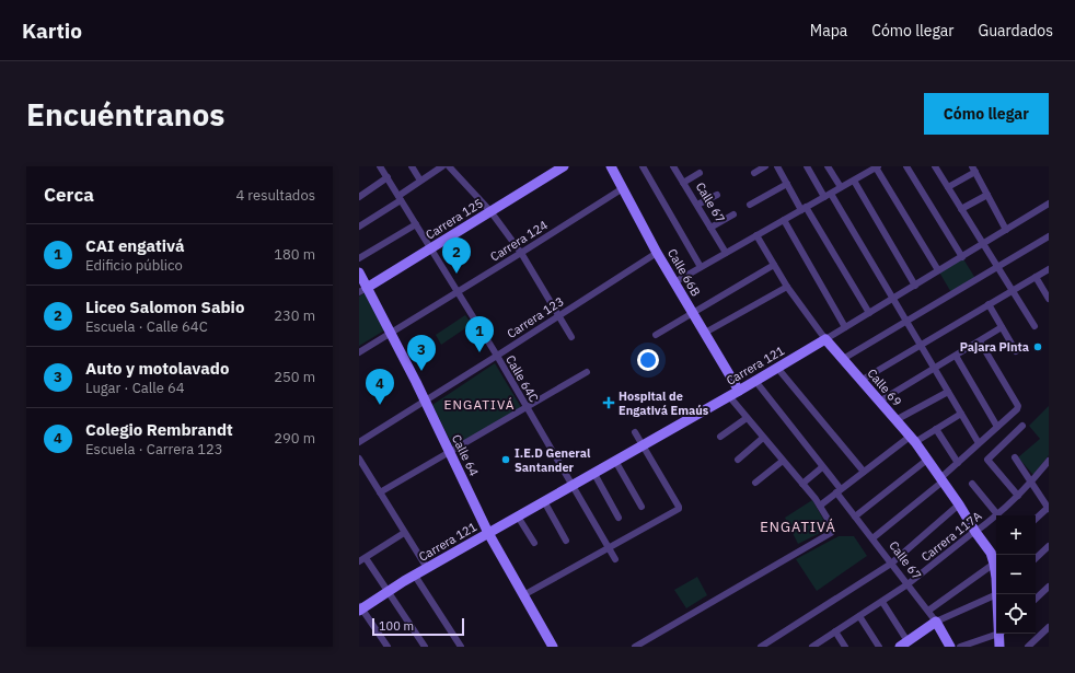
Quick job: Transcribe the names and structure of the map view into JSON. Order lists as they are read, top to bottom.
{
  "streets": {
    "street": [
      "Calle 67",
      "Carrera 125",
      "Carrera 124",
      "Calle 66B",
      "Carrera 123",
      "Carrera 121",
      "Calle 64C",
      "Calle 69",
      "Calle 64",
      "Carrera 117A"
    ]
  },
  "crossings": [
    ["Calle 67", "Carrera 121"],
    ["Calle 67", "Carrera 117A"],
    ["Carrera 125", "Calle 64C"],
    ["Carrera 125", "Calle 64"],
    ["Carrera 124", "Calle 66B"],
    ["Carrera 124", "Calle 64C"],
    ["Carrera 124", "Calle 64"],
    ["Calle 66B", "Carrera 123"],
    ["Calle 66B", "Carrera 121"],
    ["Carrera 123", "Calle 64C"],
    ["Carrera 123", "Calle 64"],
    ["Carrera 121", "Calle 64C"],
    ["Carrera 121", "Calle 69"],
    ["Carrera 121", "Calle 64"],
    ["Calle 69", "Carrera 117A"]
  ],
  "districts": ["ENGATIVÁ", "ENGATIVÁ"],
  "places": {
    "other": ["Pajara Pinta", "I.E.D General Santander"],
    "health": ["Hospital de Engativá Emaús"]
  },
  "scale_bar": "100 m",
  "page": {
    "header": "Kartio",
    "nav": ["Mapa", "Cómo llegar", "Guardados"],
    "buttons": "Cómo llegar",
    "title": "Encuéntranos",
    "heading": ["Cerca", "4 resultados"],
    "list": [
      {
        "mark": "1",
        "name": "CAI engativá",
        "note": "Edificio público",
        "value": "180 m"
      },
      {
        "mark": "2",
        "name": "Liceo Salomon Sabio",
        "note": "Escuela · Calle 64C",
        "value": "230 m"
      },
      {
        "mark": "3",
        "name": "Auto y motolavado",
        "note": "Lugar · Calle 64",
        "value": "250 m"
      },
      {
        "mark": "4",
        "name": "Colegio Rembrandt",
        "note": "Escuela · Carrera 123",
        "value": "290 m"
      }
    ],
    "pins": [
      "2",
      "1",
      "3",
      "4"
    ],
    "map_buttons": ["+", "−"],
    "scale": "100 m"
  }
}
